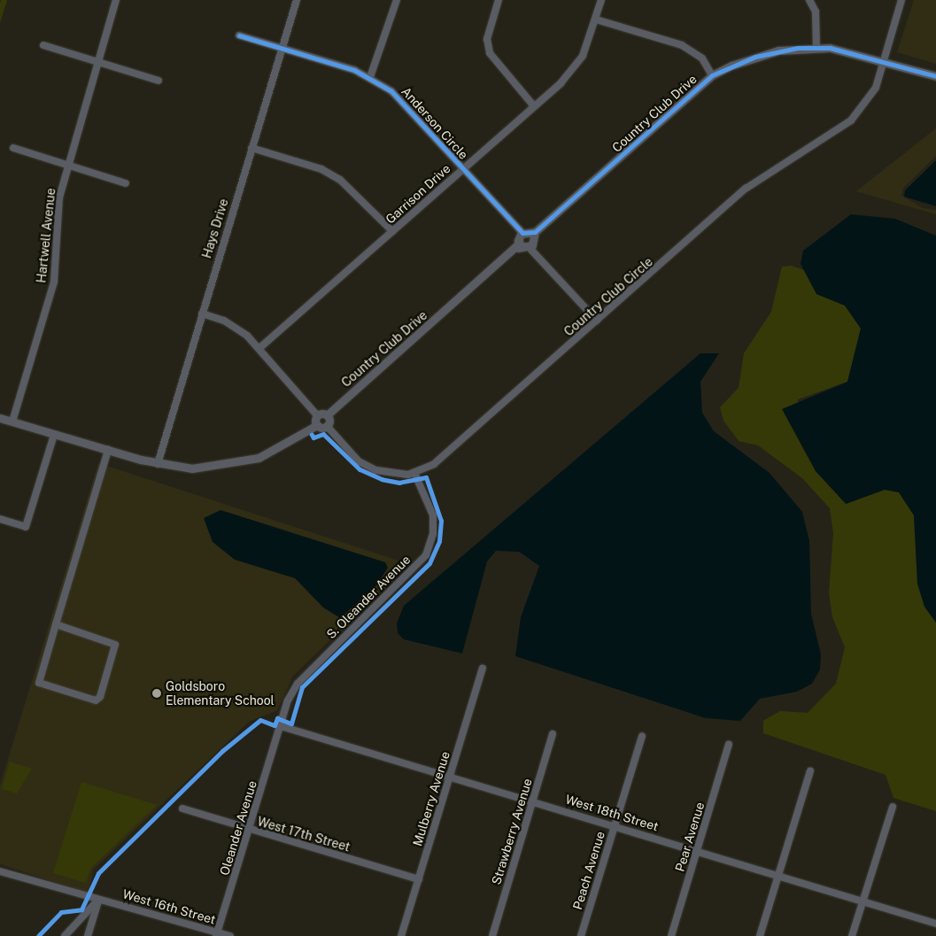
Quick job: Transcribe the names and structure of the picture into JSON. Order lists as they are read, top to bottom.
{
  "streets": {
    "street": [
      "Country Club Drive",
      "Anderson Circle",
      "Garrison Drive",
      "Hays Drive",
      "Hartwell Avenue",
      "Country Club Circle",
      "S. Oleander Avenue",
      "Mulberry Avenue",
      "West 18th Street",
      "Oleander Avenue",
      "Strawberry Avenue",
      "West 17th Street",
      "Pear Avenue",
      "Peach Avenue",
      "West 16th Street"
    ]
  },
  "crossings": [
    ["Country Club Drive", "Anderson Circle"],
    ["Country Club Drive", "Country Club Circle"],
    ["Anderson Circle", "Garrison Drive"],
    ["Anderson Circle", "Hays Drive"],
    ["Anderson Circle", "Country Club Circle"],
    ["Country Club Circle", "S. Oleander Avenue"],
    ["S. Oleander Avenue", "West 18th Street"],
    ["S. Oleander Avenue", "Oleander Avenue"],
    ["Mulberry Avenue", "West 18th Street"],
    ["Mulberry Avenue", "West 17th Street"],
    ["West 18th Street", "Oleander Avenue"],
    ["West 18th Street", "Strawberry Avenue"],
    ["West 18th Street", "Pear Avenue"],
    ["West 18th Street", "Peach Avenue"],
    ["Oleander Avenue", "West 17th Street"],
    ["Oleander Avenue", "West 16th Street"]
  ],
  "places": ["Goldsboro Elementary School"]
}
